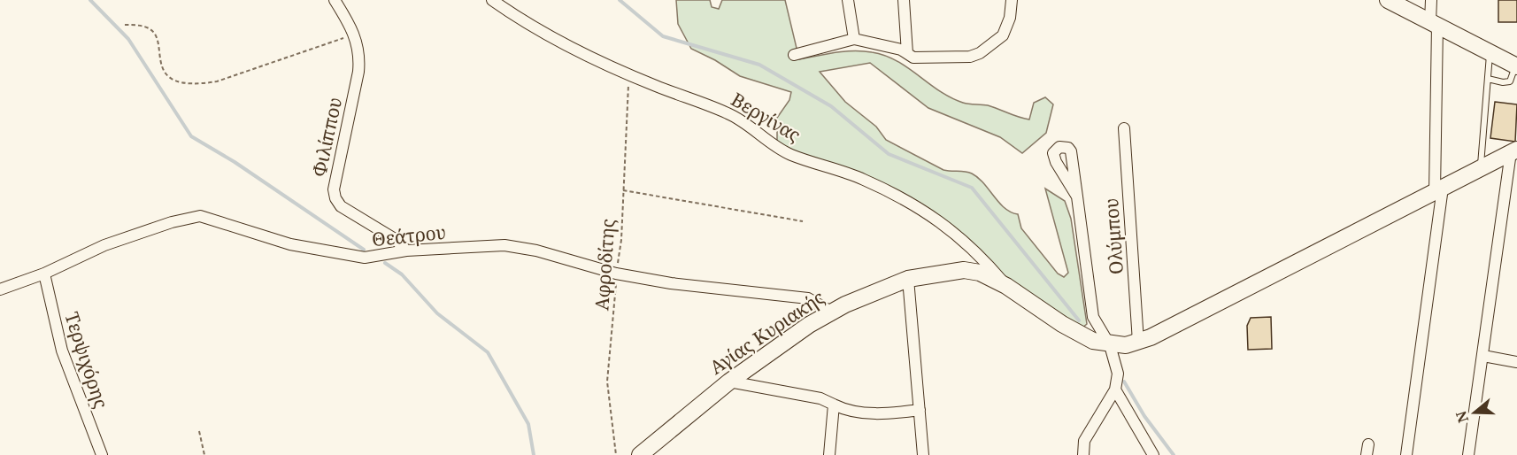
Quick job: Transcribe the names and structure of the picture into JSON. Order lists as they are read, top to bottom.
{
  "streets": {
    "street": [
      "Βεργίνας",
      "Φιλίππου",
      "Θεάτρου",
      "Ολύμπου",
      "Αγίας Κυριακής",
      "Τερψιχόρης"
    ],
    "path": ["Αφροδίτης"]
  },
  "crossings": [
    ["Βεργίνας", "Αφροδίτης"],
    ["Βεργίνας", "Αγίας Κυριακής"],
    ["Φιλίππου", "Θεάτρου"],
    ["Θεάτρου", "Αφροδίτης"],
    ["Θεάτρου", "Αγίας Κυριακής"],
    ["Θεάτρου", "Τερψιχόρης"],
    ["Ολύμπου", "Αγίας Κυριακής"]
  ],
  "north": "left"
}
